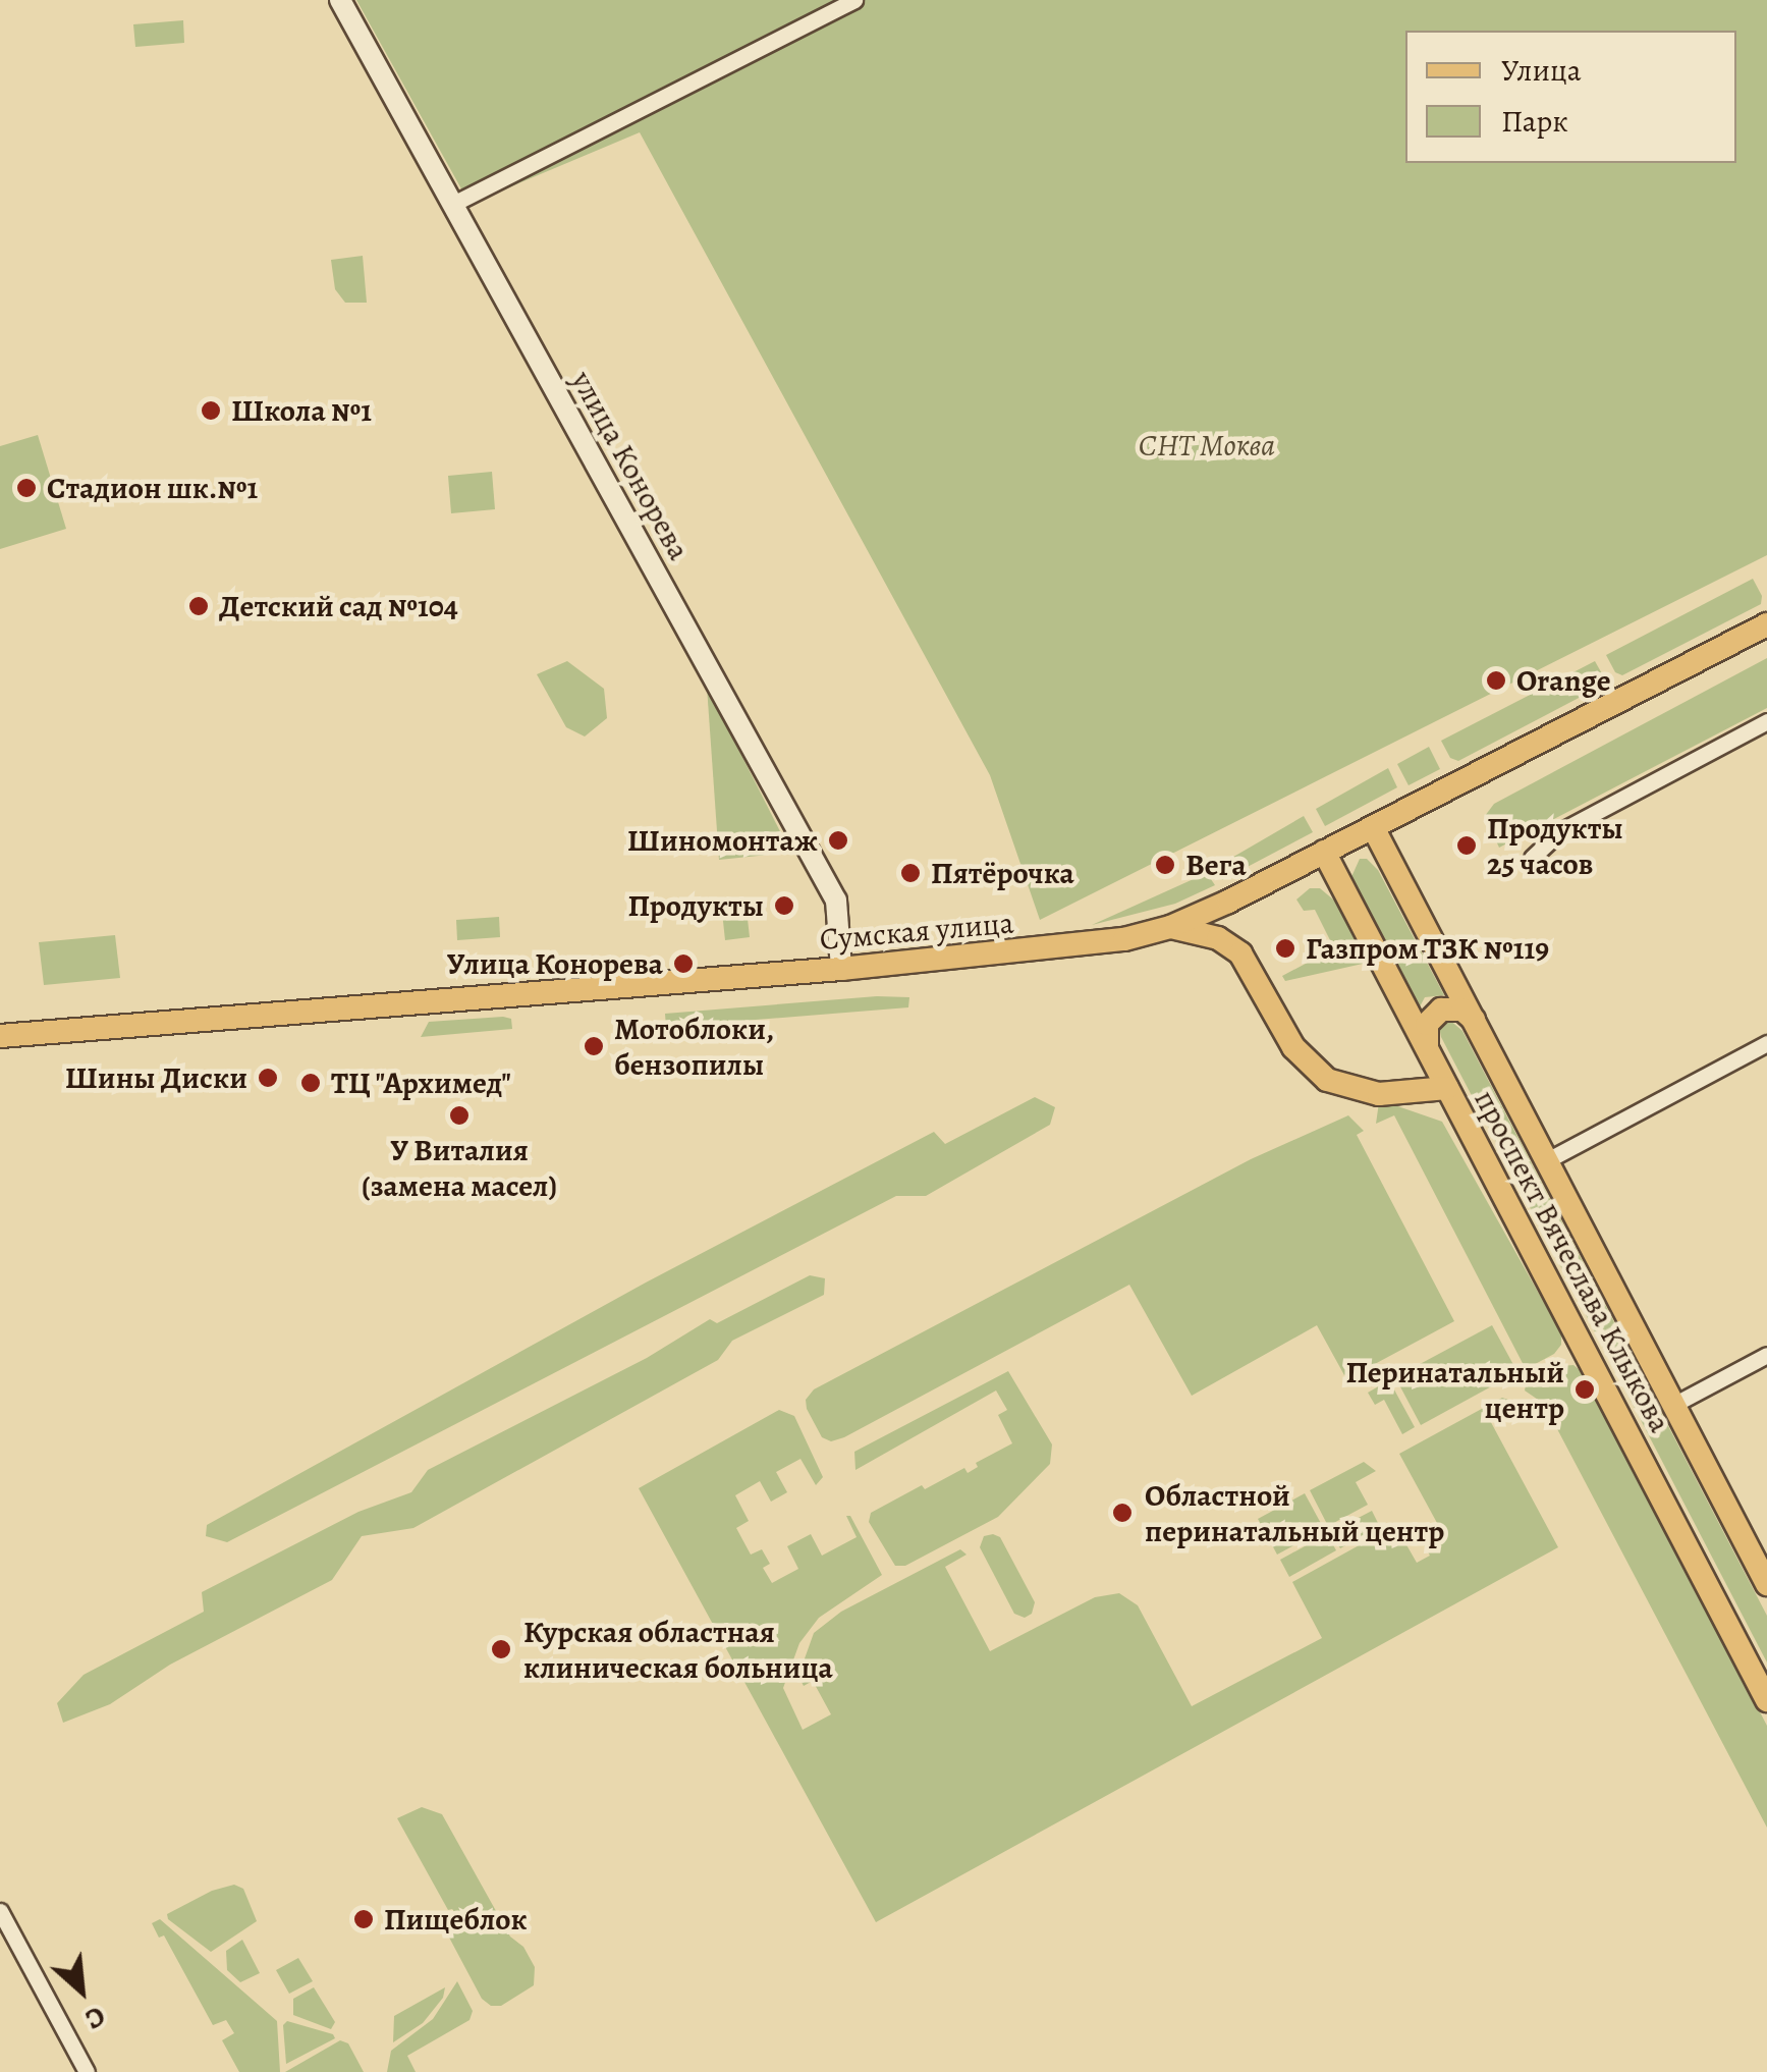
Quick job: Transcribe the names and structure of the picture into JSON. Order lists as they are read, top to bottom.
{
  "streets": {
    "main road": ["Сумская улица", "проспект Вячеслава Клыкова"],
    "street": ["улица Конорева"]
  },
  "crossings": [
    ["улица Конорева", "Сумская улица"],
    ["Сумская улица", "проспект Вячеслава Клыкова"]
  ],
  "parks": ["СНТ Моква"],
  "places": [
    "Школа №1",
    "Стадион шк.№1",
    "Детский сад №104",
    "Orange",
    "Шиномонтаж",
    "Продукты 25 часов",
    "Вега",
    "Пятёрочка",
    "Продукты",
    "Газпром ТЗК №119",
    "Улица Конорева",
    "Мотоблоки, бензопилы",
    "Шины Диски",
    "ТЦ \"Архимед\"",
    "У Виталия (замена масел)",
    "Перинатальный центр",
    "Областной перинатальный центр",
    "Курская областная клиническая больница",
    "Пищеблок"
  ],
  "legend": ["Улица", "Парк"],
  "north": "bottom right"
}
